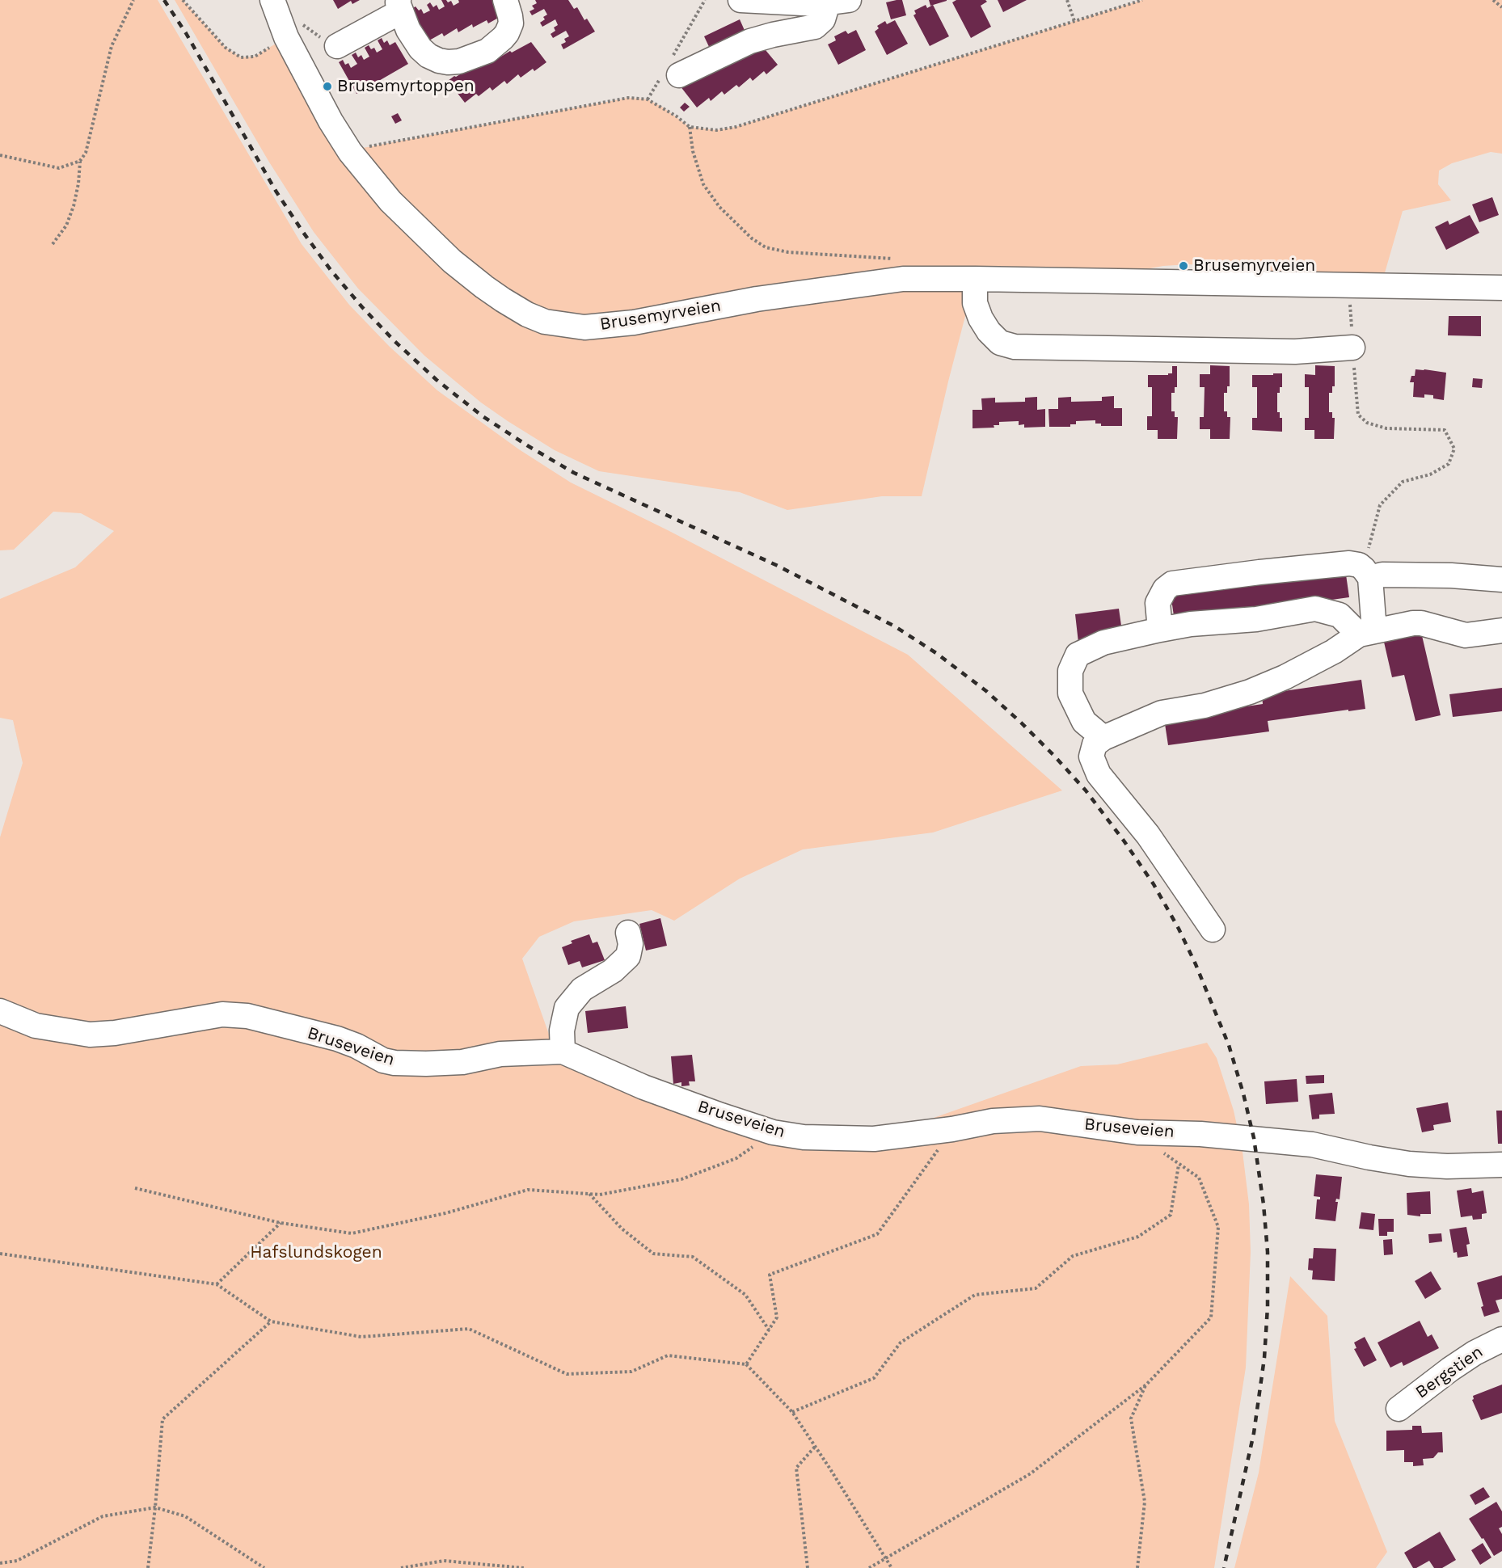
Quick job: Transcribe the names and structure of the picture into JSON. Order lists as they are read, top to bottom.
{
  "streets": {
    "street": ["Brusemyrveien", "Bruseveien", "Bergstien"]
  },
  "parks": ["Hafslundskogen"],
  "places": ["Brusemyrtoppen", "Brusemyrveien"]
}
